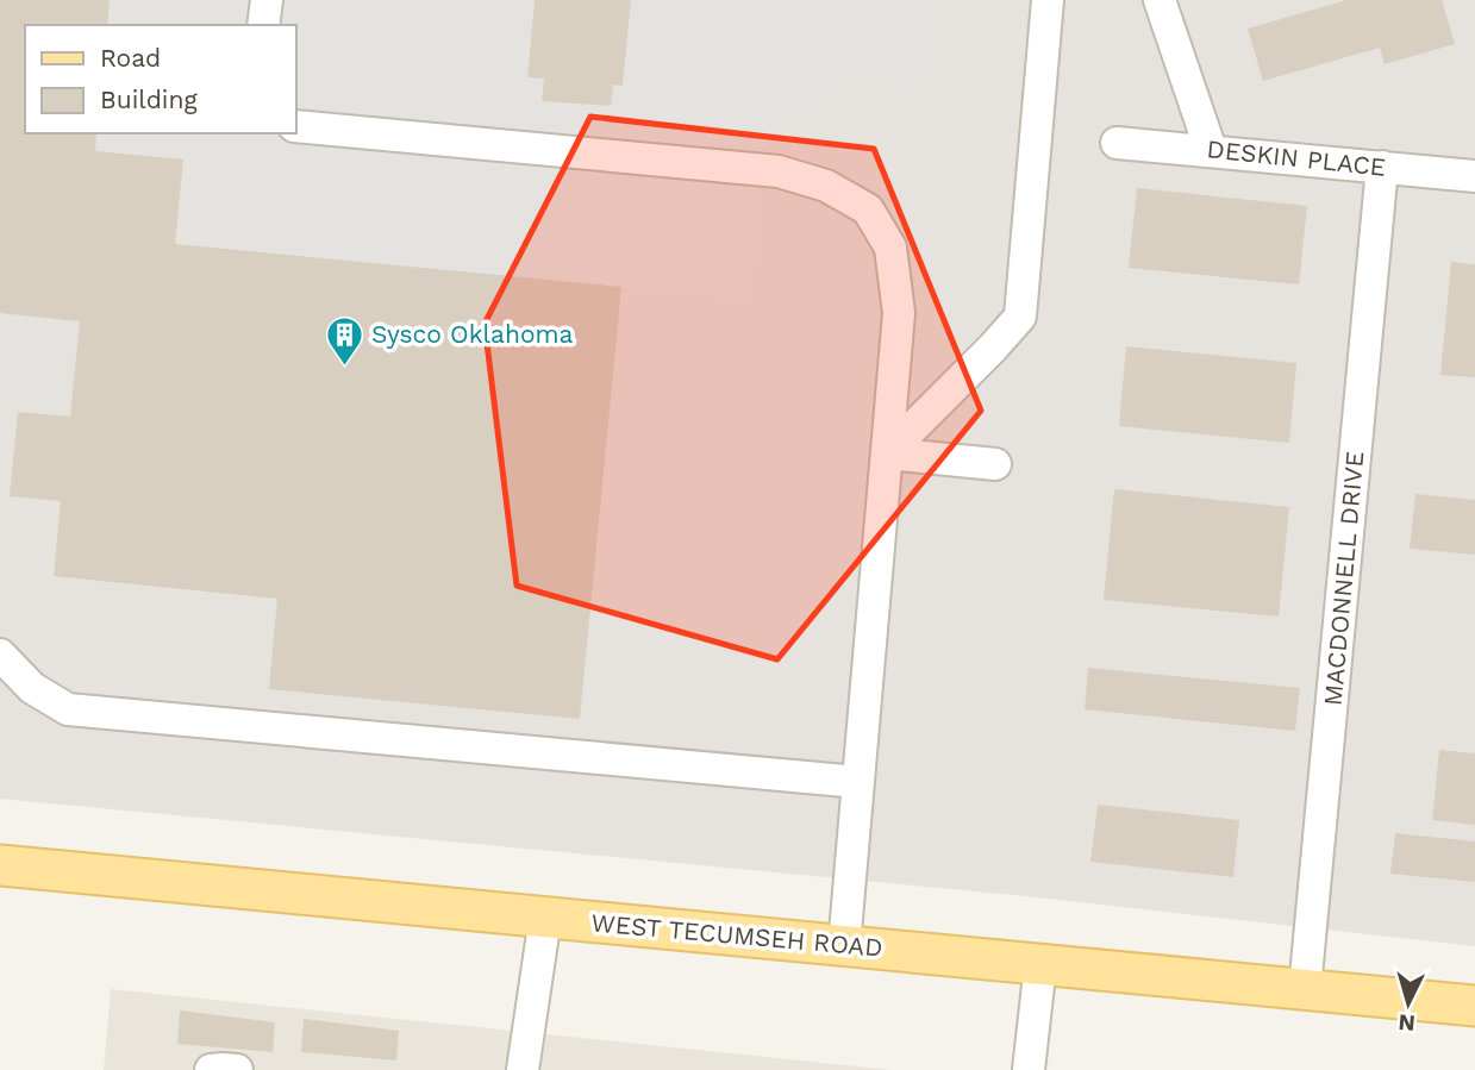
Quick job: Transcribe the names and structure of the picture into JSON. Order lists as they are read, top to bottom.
{
  "streets": {
    "main road": ["WEST TECUMSEH ROAD"],
    "street": ["DESKIN PLACE", "MACDONNELL DRIVE"]
  },
  "crossings": [
    ["DESKIN PLACE", "MACDONNELL DRIVE"],
    ["MACDONNELL DRIVE", "WEST TECUMSEH ROAD"]
  ],
  "places": {
    "building": ["Sysco Oklahoma"]
  },
  "legend": ["Road", "Building"],
  "north": "bottom"
}
